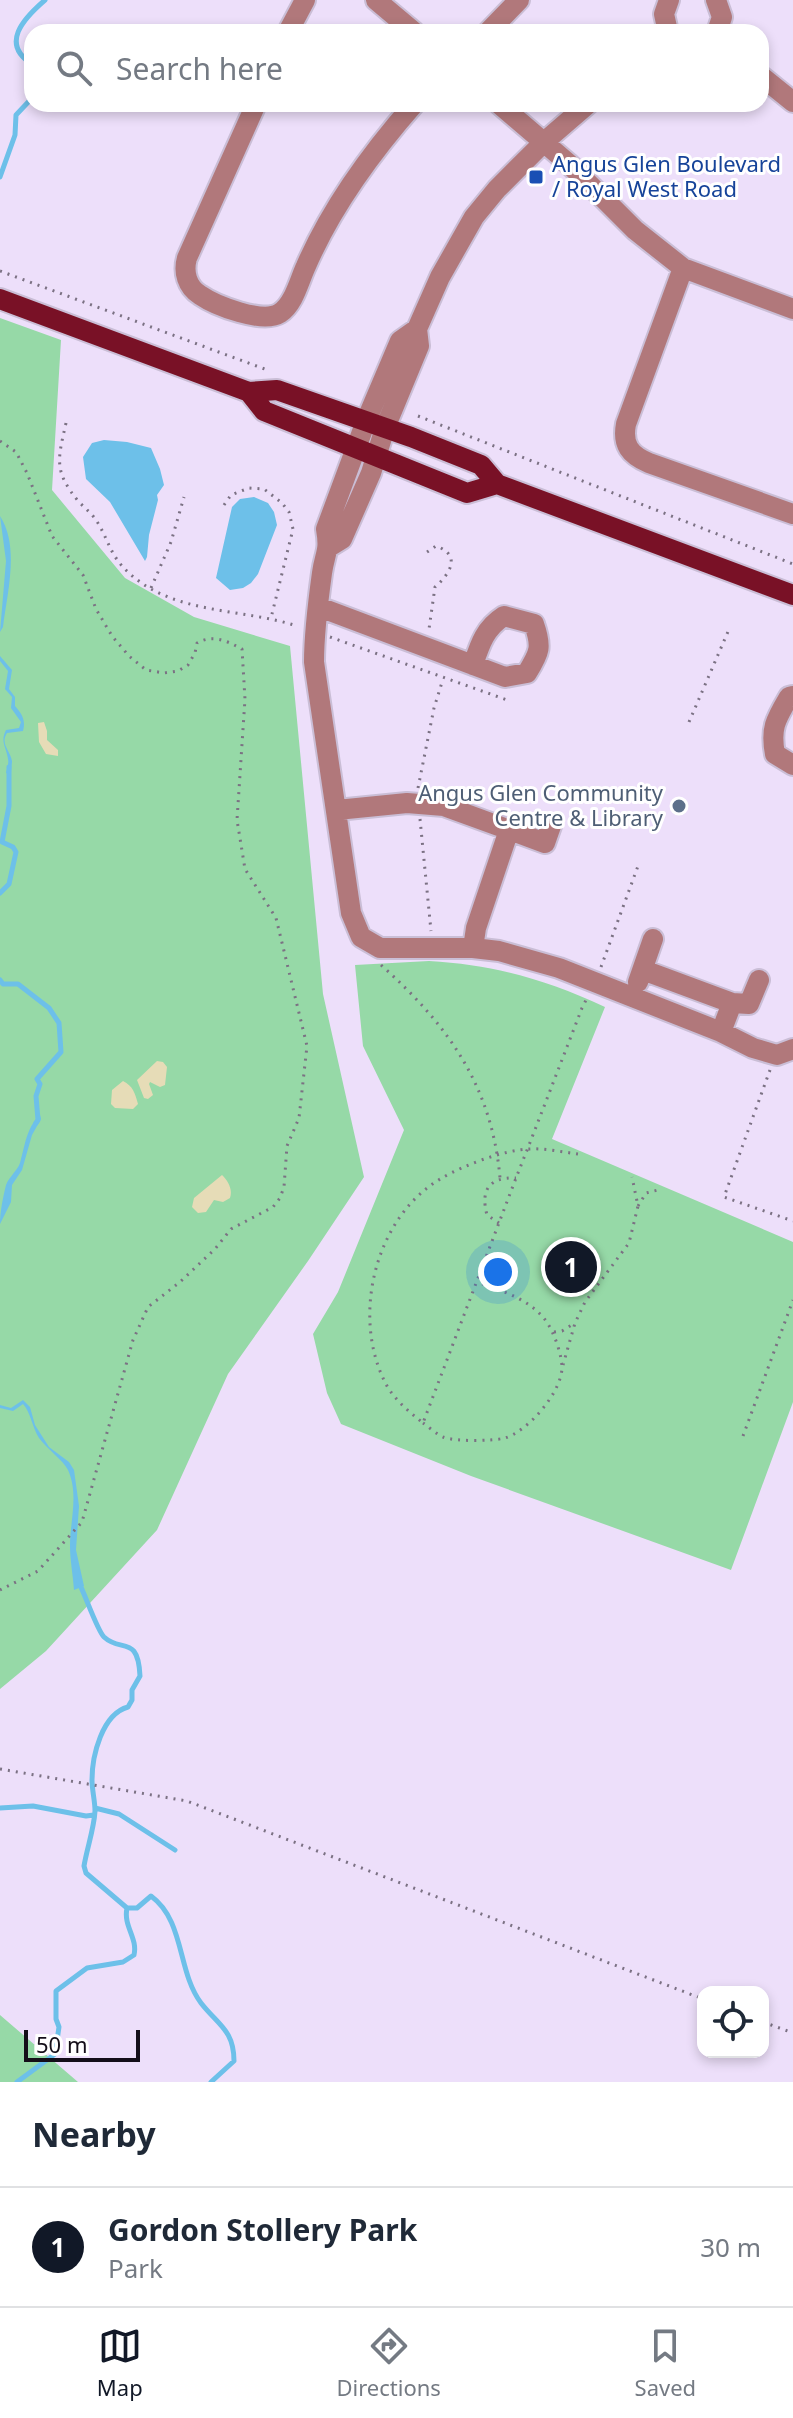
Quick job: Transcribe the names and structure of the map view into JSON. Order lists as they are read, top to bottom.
{
  "places": {
    "transit": ["Angus Glen Boulevard / Royal West Road"],
    "other": ["Angus Glen Community Centre & Library"]
  },
  "scale_bar": "50 m",
  "page": {
    "search": "Search here",
    "pins": "1",
    "scale": "50 m",
    "heading": "Nearby",
    "list": [
      {
        "mark": "1",
        "name": "Gordon Stollery Park",
        "note": "Park",
        "value": "30 m"
      }
    ],
    "nav": ["Map", "Directions", "Saved"]
  }
}
